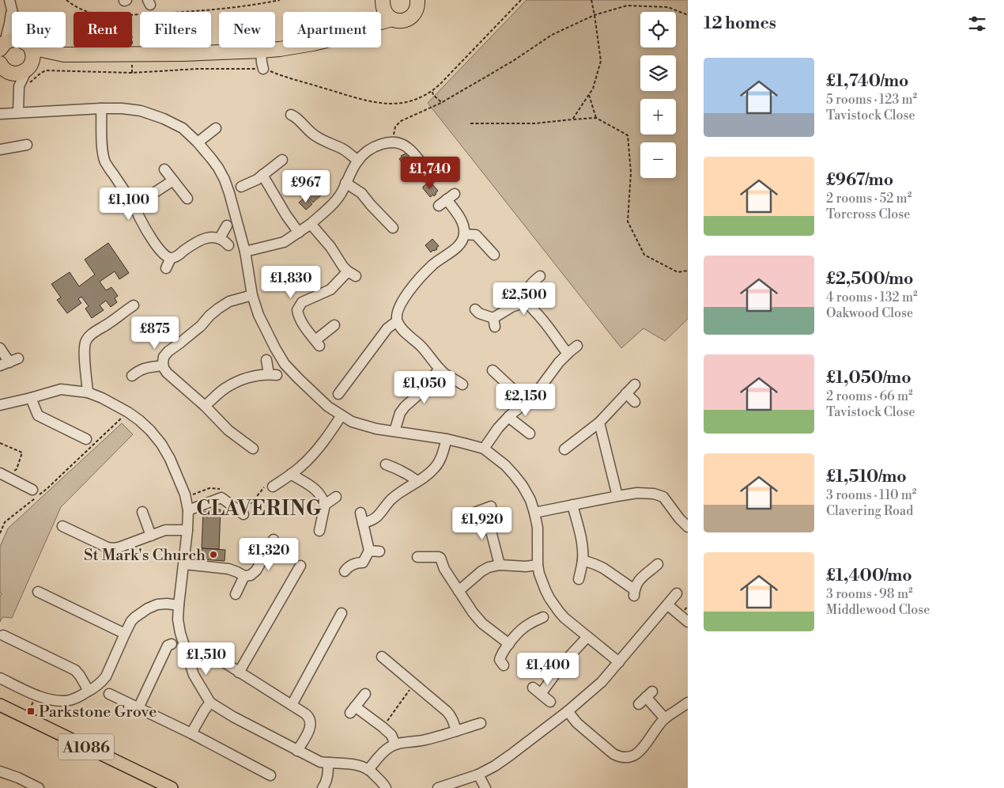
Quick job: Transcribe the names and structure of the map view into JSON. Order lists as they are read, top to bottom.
{
  "streets": {
    "main road": ["A1086"]
  },
  "districts": ["CLAVERING"],
  "places": {
    "other": ["St Mark's Church"],
    "transit": ["Parkstone Grove"]
  },
  "page": {
    "heading": "12 homes",
    "map_buttons": ["+", "−"],
    "chip": [
      "Buy",
      "Rent",
      "Filters",
      "New",
      "Apartment"
    ],
    "list": [
      {
        "name": "£1,740/mo",
        "note": "5 rooms · 123 m² · Tavistock Close"
      },
      {
        "name": "£967/mo",
        "note": "2 rooms · 52 m² · Torcross Close"
      },
      {
        "name": "£2,500/mo",
        "note": "4 rooms · 132 m² · Oakwood Close"
      },
      {
        "name": "£1,050/mo",
        "note": "2 rooms · 66 m² · Tavistock Close"
      },
      {
        "name": "£1,510/mo",
        "note": "3 rooms · 110 m² · Clavering Road"
      },
      {
        "name": "£1,400/mo",
        "note": "3 rooms · 98 m² · Middlewood Close"
      }
    ],
    "price": [
      "£1,740",
      "£967",
      "£1,100",
      "£1,830",
      "£2,500",
      "£875",
      "£1,050",
      "£2,150",
      "£1,920",
      "£1,320",
      "£1,510",
      "£1,400"
    ]
  }
}
